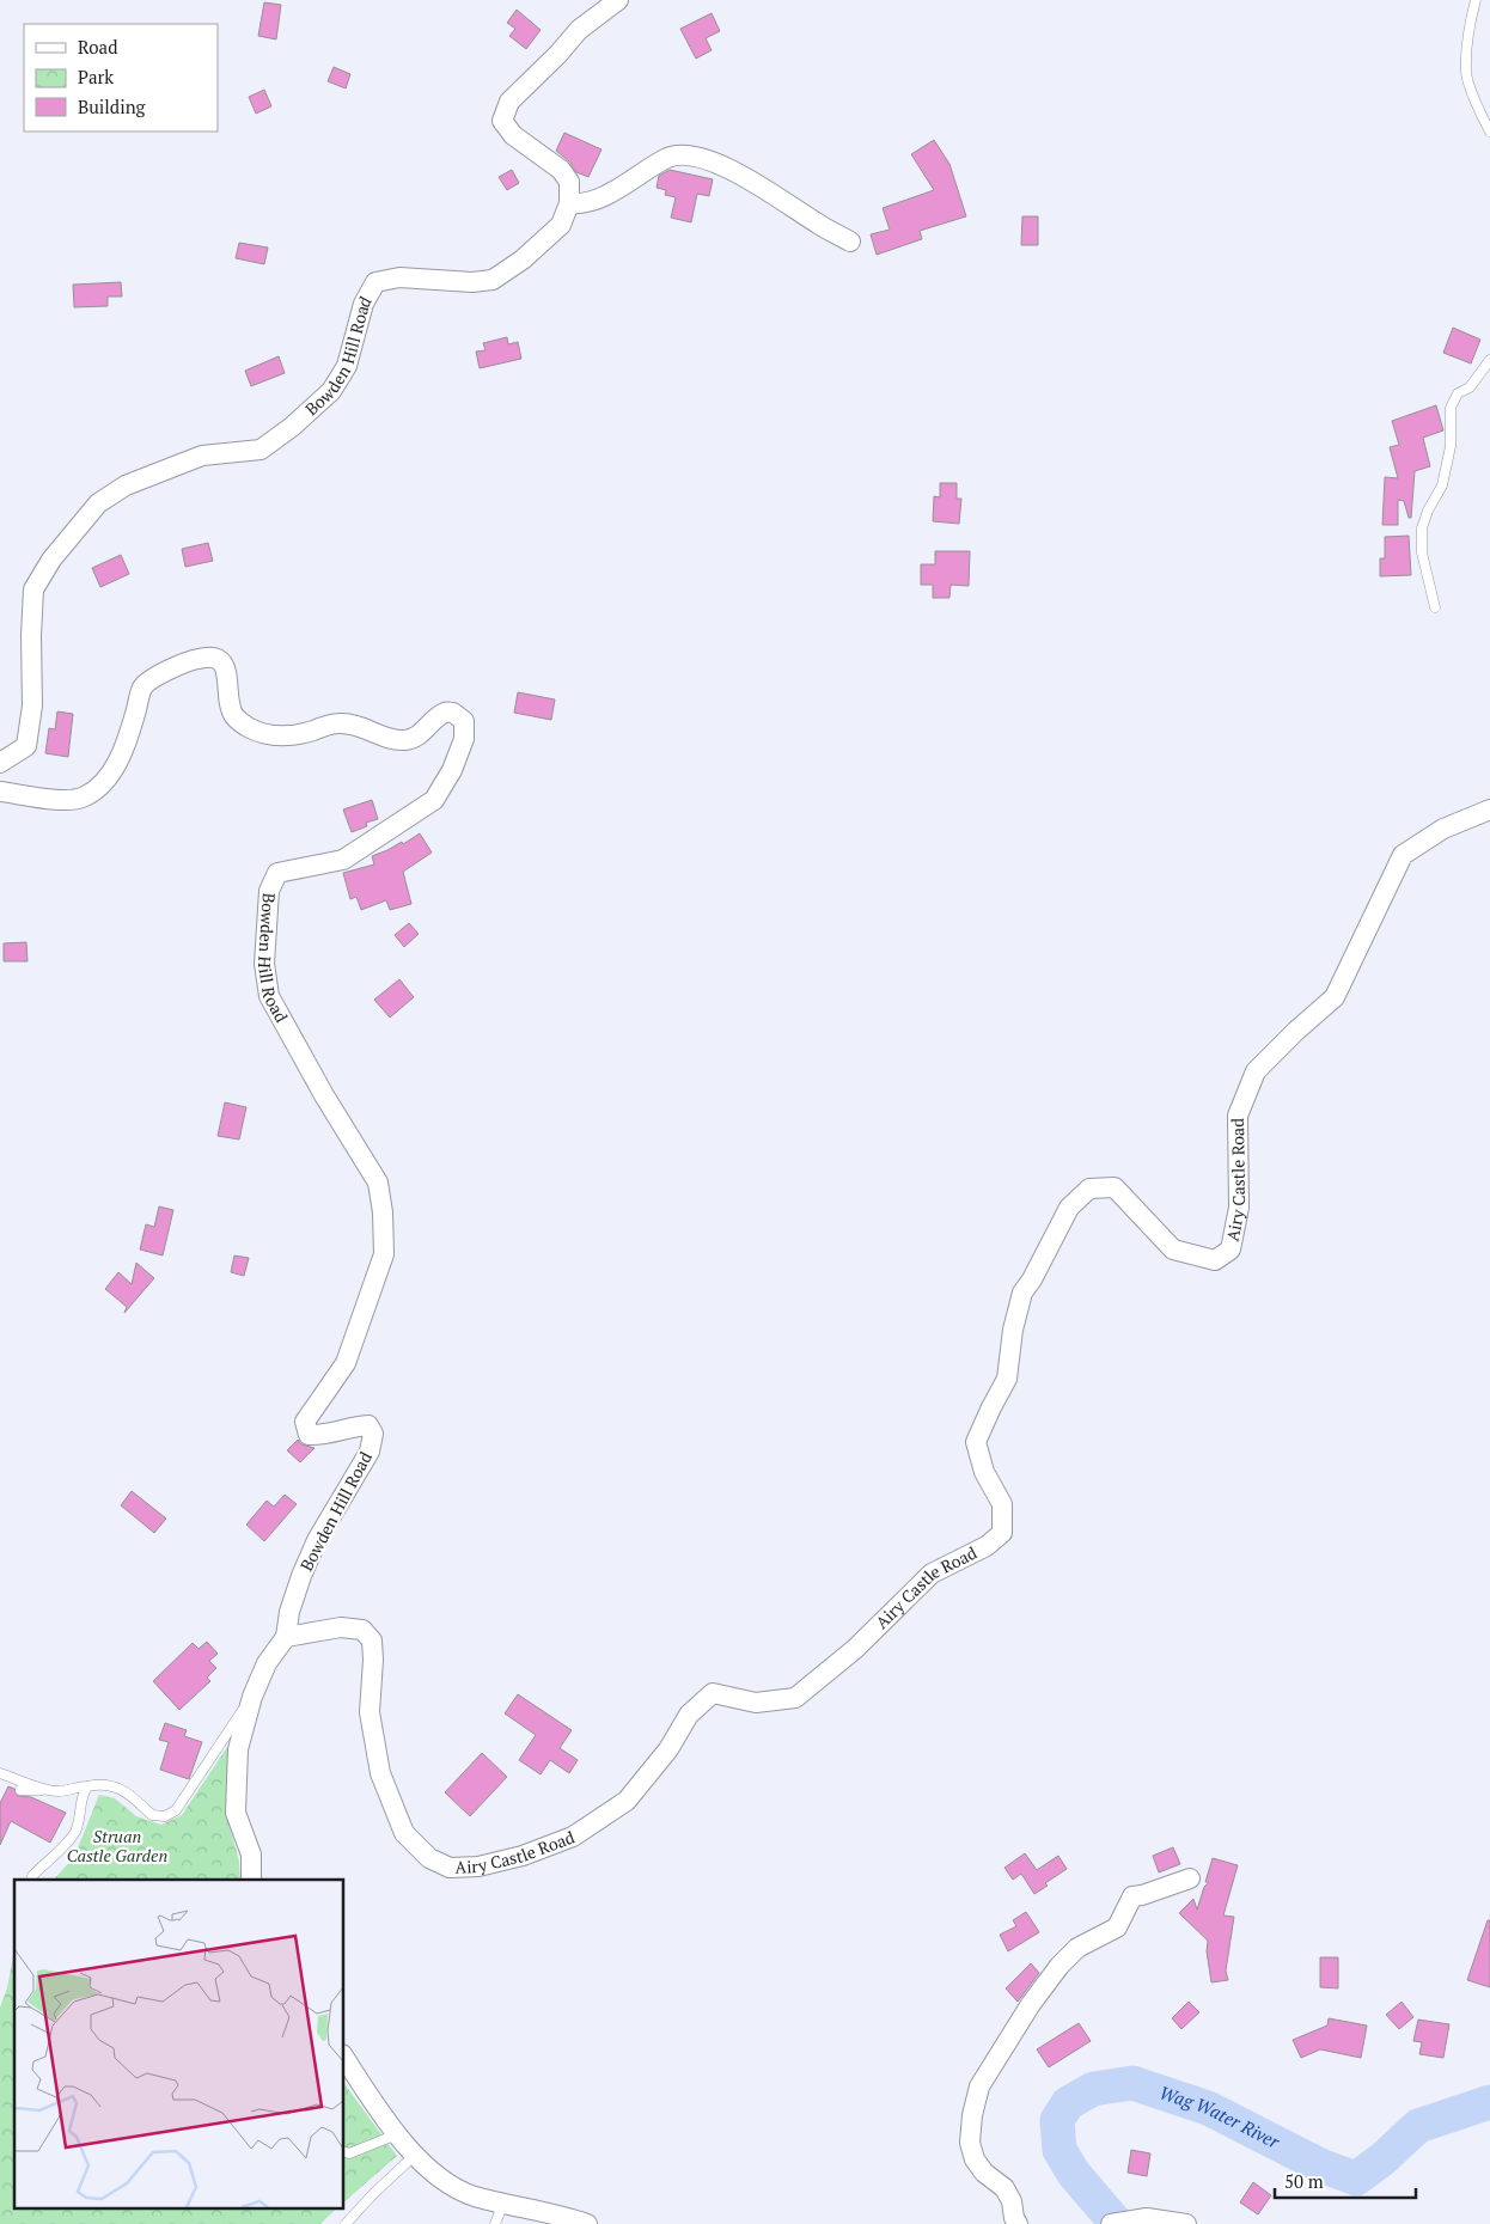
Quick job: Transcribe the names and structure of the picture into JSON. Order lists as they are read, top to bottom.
{
  "streets": {
    "street": ["Bowden Hill Road", "Airy Castle Road"]
  },
  "crossings": [
    ["Bowden Hill Road", "Airy Castle Road"]
  ],
  "water": ["Wag Water River"],
  "parks": ["Struan Castle Garden"],
  "legend": ["Road", "Park", "Building"],
  "scale_bar": "50 m"
}
